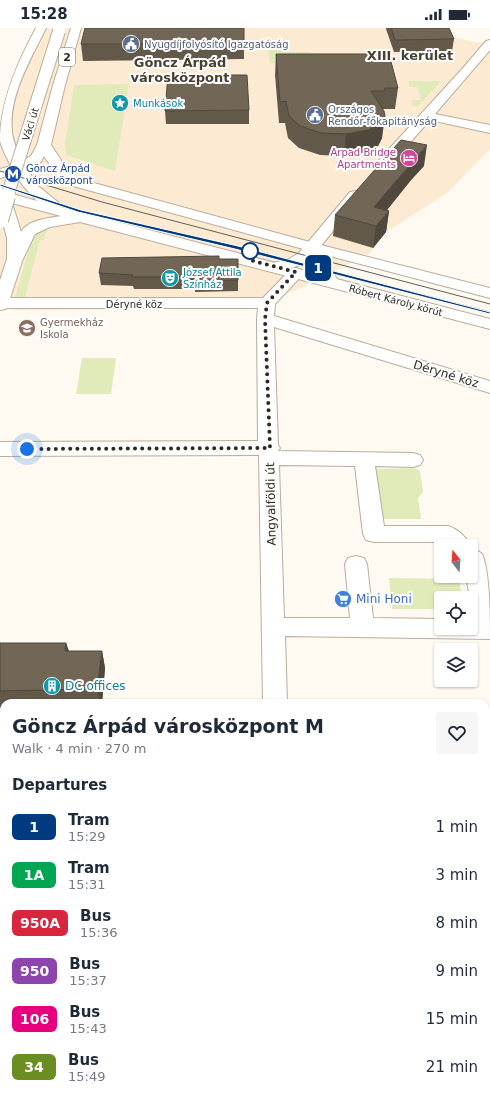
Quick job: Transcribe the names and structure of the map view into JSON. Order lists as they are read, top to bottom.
{
  "streets": {
    "main road": [
      "2",
      "Váci út",
      "Róbert Károly körút",
      "Déryné köz",
      "Angyalföldi út"
    ]
  },
  "crossings": [
    ["Déryné köz", "Angyalföldi út"]
  ],
  "districts": ["XIII. kerület", "Göncz Árpád városközpont"],
  "places": {
    "public building": ["Nyugdíjfolyósító Igazgatóság", "Országos Rendőr-főkapitányság"],
    "place": ["Munkások"],
    "hotel": ["Arpad Bridge Apartments"],
    "metro station": ["Göncz Árpád városközpont"],
    "theatre": ["József Attila Színház"],
    "school or university": ["Gyermekház Iskola"],
    "supermarket": ["Mini Honi"],
    "building": ["DC offices"]
  },
  "lines": ["tram line 1"],
  "north": "top",
  "page": {
    "status": "15:28",
    "on_map": "1",
    "heading": [
      ["Göncz Árpád városközpont M", "Walk · 4 min · 270 m"],
      "Departures"
    ],
    "list": [
      {
        "mark": "1",
        "name": "Tram",
        "note": "15:29",
        "value": "1 min"
      },
      {
        "mark": "1A",
        "name": "Tram",
        "note": "15:31",
        "value": "3 min"
      },
      {
        "mark": "950A",
        "name": "Bus",
        "note": "15:36",
        "value": "8 min"
      },
      {
        "mark": "950",
        "name": "Bus",
        "note": "15:37",
        "value": "9 min"
      },
      {
        "mark": "106",
        "name": "Bus",
        "note": "15:43",
        "value": "15 min"
      },
      {
        "mark": "34",
        "name": "Bus",
        "note": "15:49",
        "value": "21 min"
      }
    ]
  }
}
